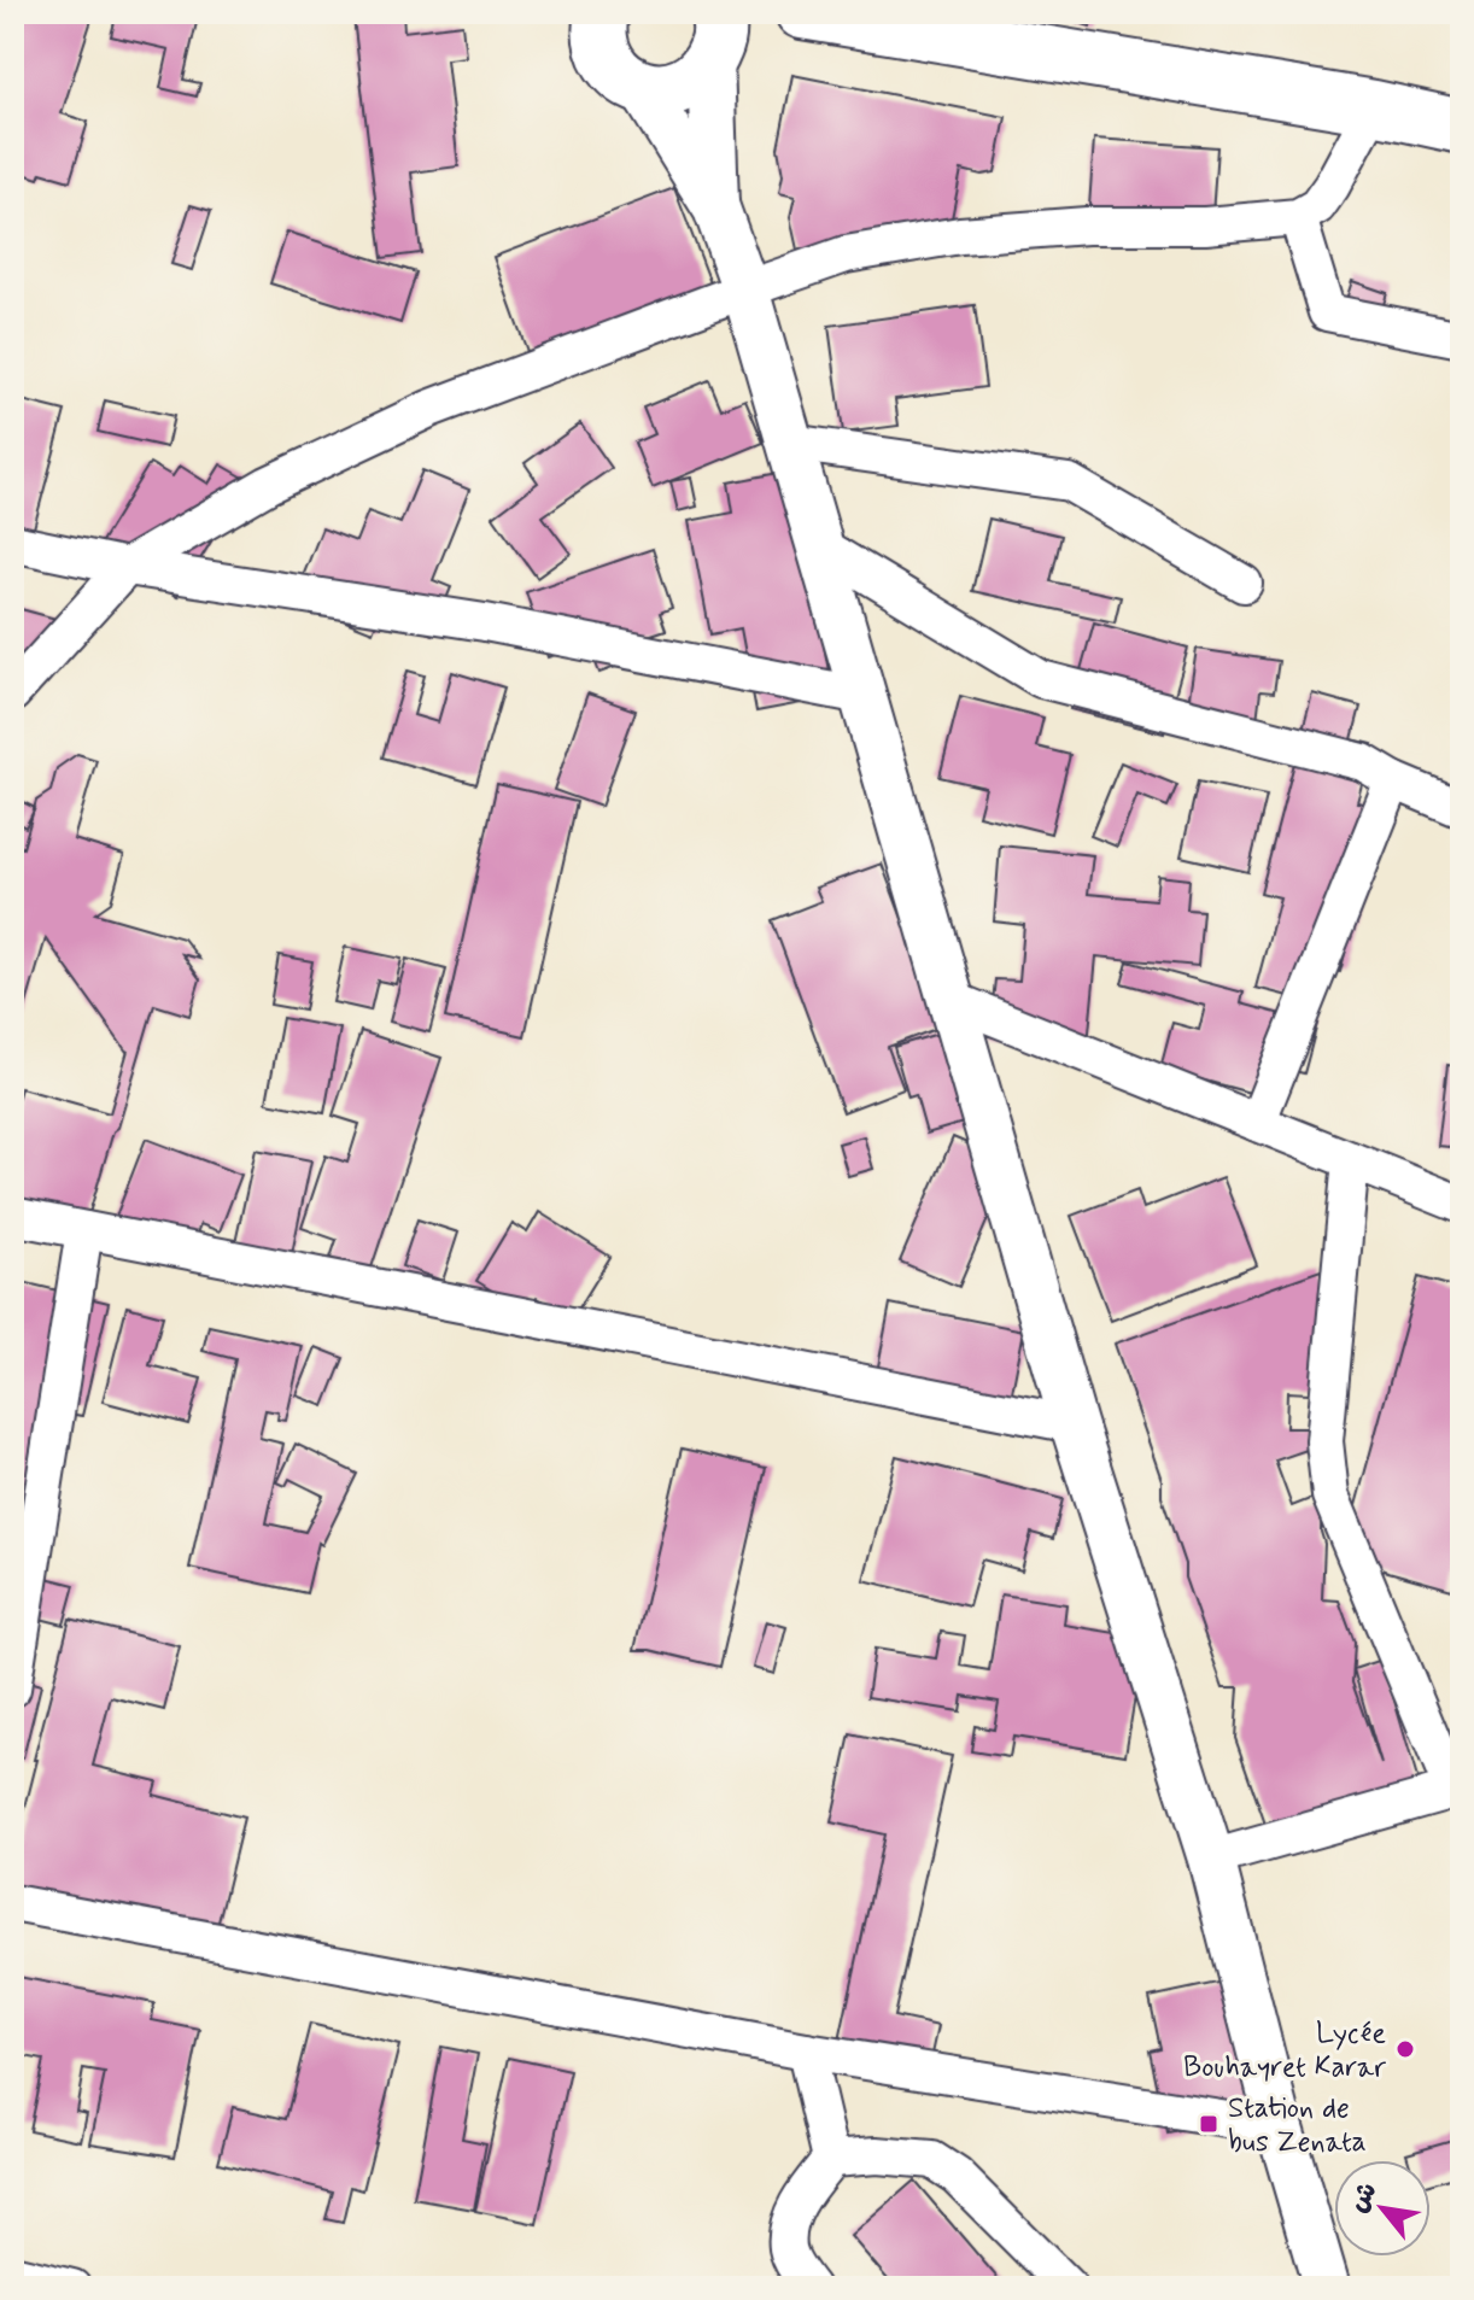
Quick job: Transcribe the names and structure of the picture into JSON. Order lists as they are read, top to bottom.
{
  "places": {
    "other": ["Lycée Bouhayret Karar"],
    "transit": ["Station de bus Zenata"]
  },
  "north": "top left"
}
